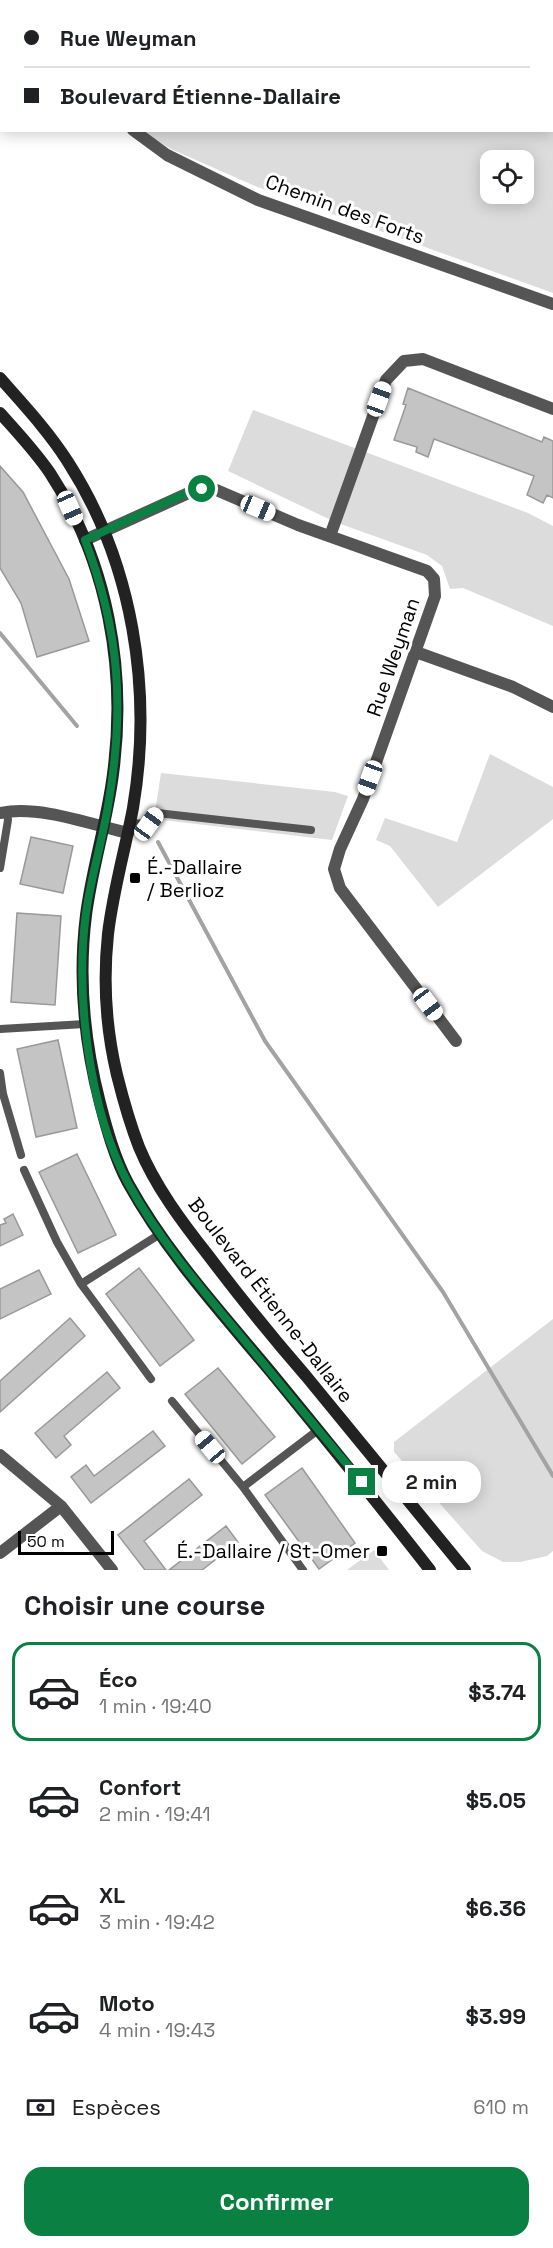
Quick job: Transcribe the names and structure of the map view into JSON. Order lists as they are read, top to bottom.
{
  "streets": {
    "street": ["Chemin des Forts", "Rue Weyman", "Boulevard Étienne-Dallaire"]
  },
  "crossings": [
    ["Rue Weyman", "Boulevard Étienne-Dallaire"]
  ],
  "places": {
    "transit": ["É.-Dallaire / Berlioz", "É.-Dallaire / St-Omer"]
  },
  "scale_bar": "50 m",
  "page": {
    "banner": ["Rue Weyman", "Boulevard Étienne-Dallaire"],
    "bubble": "2 min",
    "scale": "50 m",
    "heading": "Choisir une course",
    "list": [
      {
        "name": "Éco",
        "note": "1 min · 19:40",
        "value": "$3.74"
      },
      {
        "name": "Confort",
        "note": "2 min · 19:41",
        "value": "$5.05"
      },
      {
        "name": "XL",
        "note": "3 min · 19:42",
        "value": "$6.36"
      },
      {
        "name": "Moto",
        "note": "4 min · 19:43",
        "value": "$3.99"
      }
    ],
    "pay": ["Espèces", "610 m"],
    "buttons": "Confirmer"
  }
}
